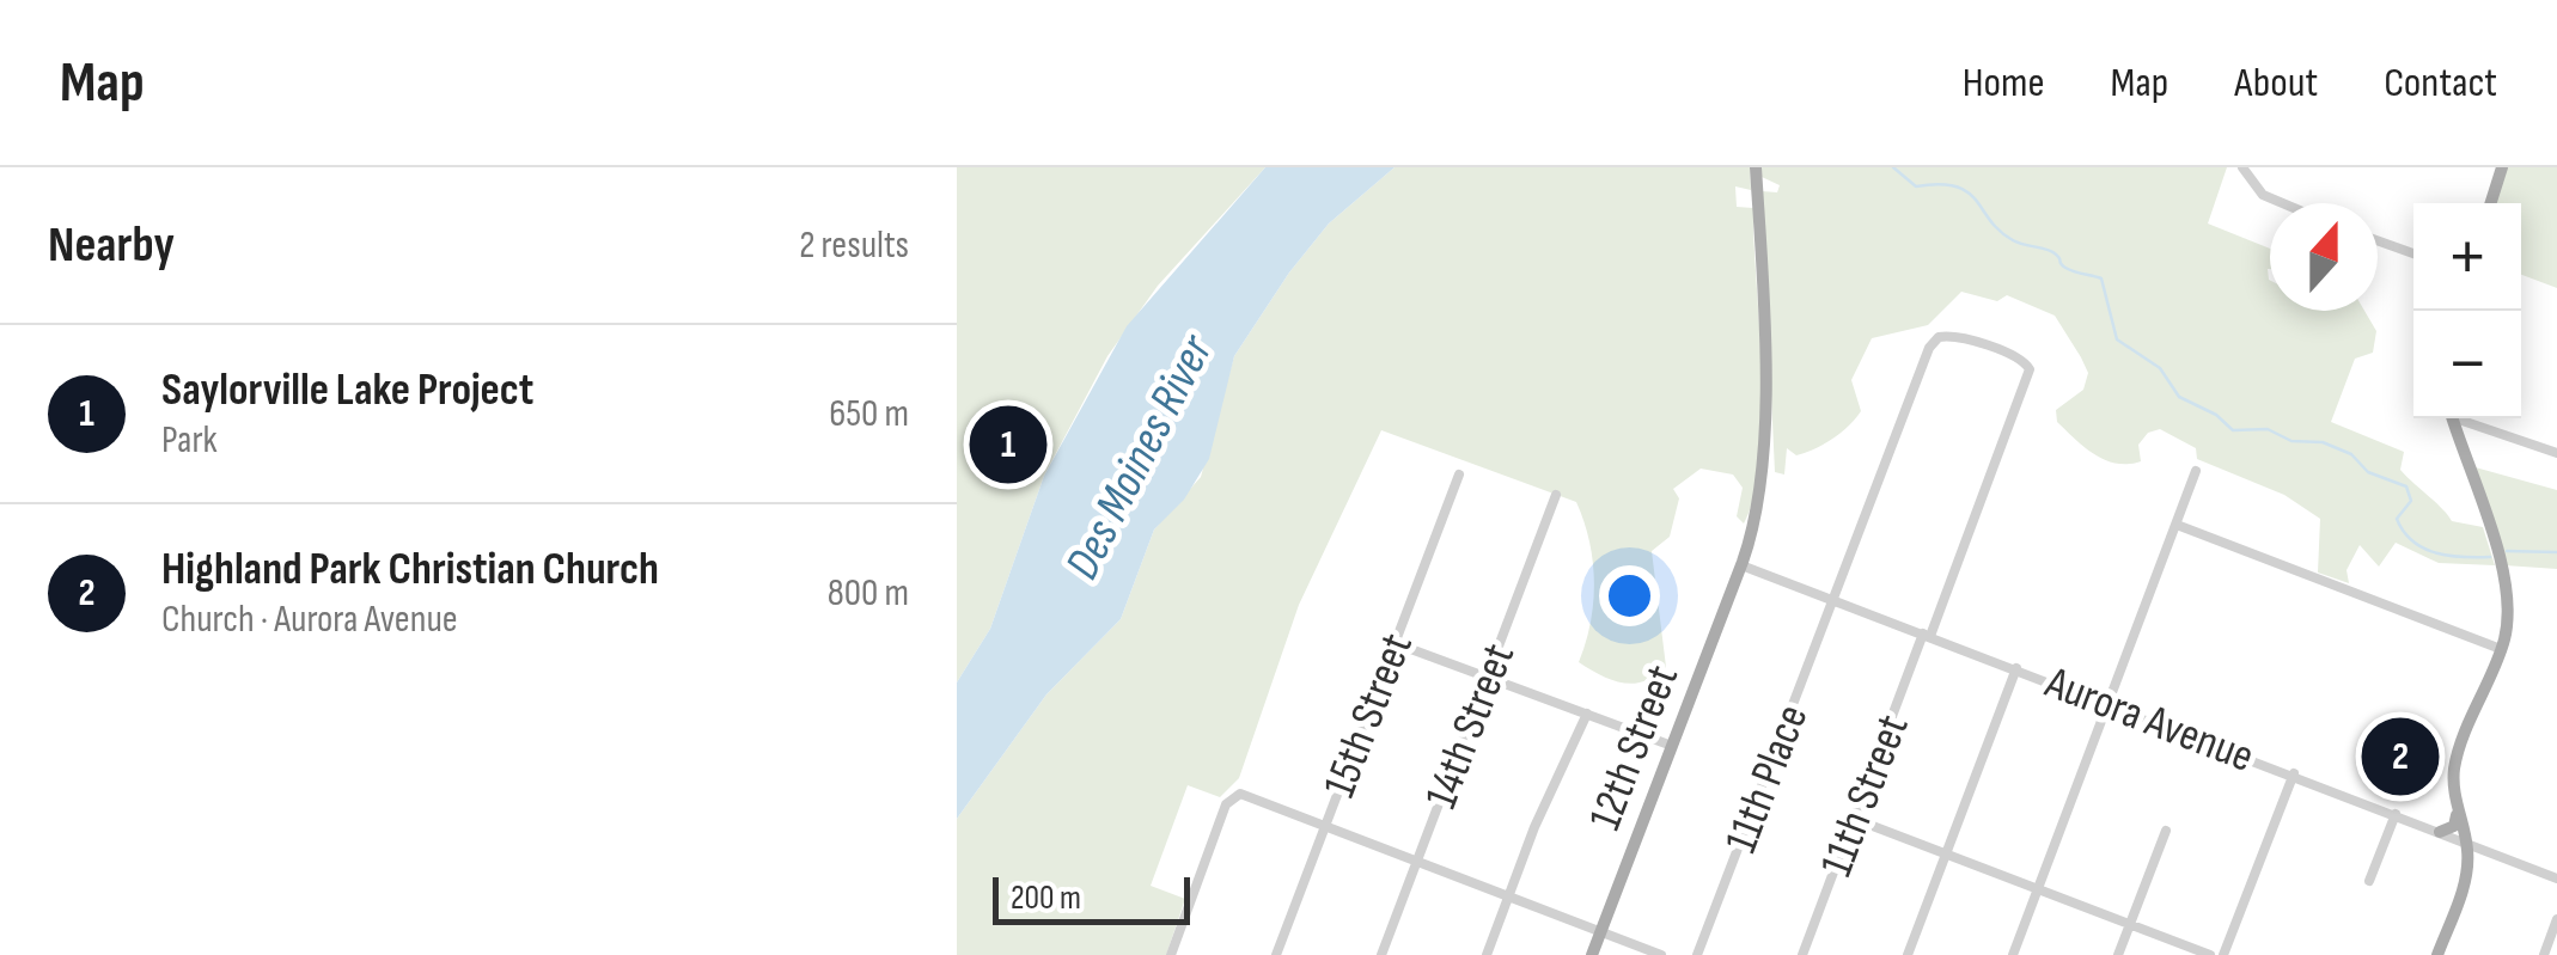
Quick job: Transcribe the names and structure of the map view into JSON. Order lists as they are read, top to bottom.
{
  "streets": {
    "main road": ["12th Street"],
    "street": [
      "15th Street",
      "Aurora Avenue",
      "14th Street",
      "11th Place",
      "11th Street"
    ]
  },
  "crossings": [
    ["Aurora Avenue", "12th Street"],
    ["Aurora Avenue", "11th Place"],
    ["Aurora Avenue", "11th Street"],
    ["11th Place", "11th Street"]
  ],
  "water": ["Des Moines River"],
  "scale_bar": "200 m",
  "north": "top",
  "page": {
    "header": "Map",
    "nav": [
      "Home",
      "Map",
      "About",
      "Contact"
    ],
    "heading": ["Nearby", "2 results"],
    "map_buttons": ["+", "−"],
    "list": [
      {
        "mark": "1",
        "name": "Saylorville Lake Project",
        "note": "Park",
        "value": "650 m"
      },
      {
        "mark": "2",
        "name": "Highland Park Christian Church",
        "note": "Church · Aurora Avenue",
        "value": "800 m"
      }
    ],
    "pins": ["1", "2"],
    "scale": "200 m"
  }
}
